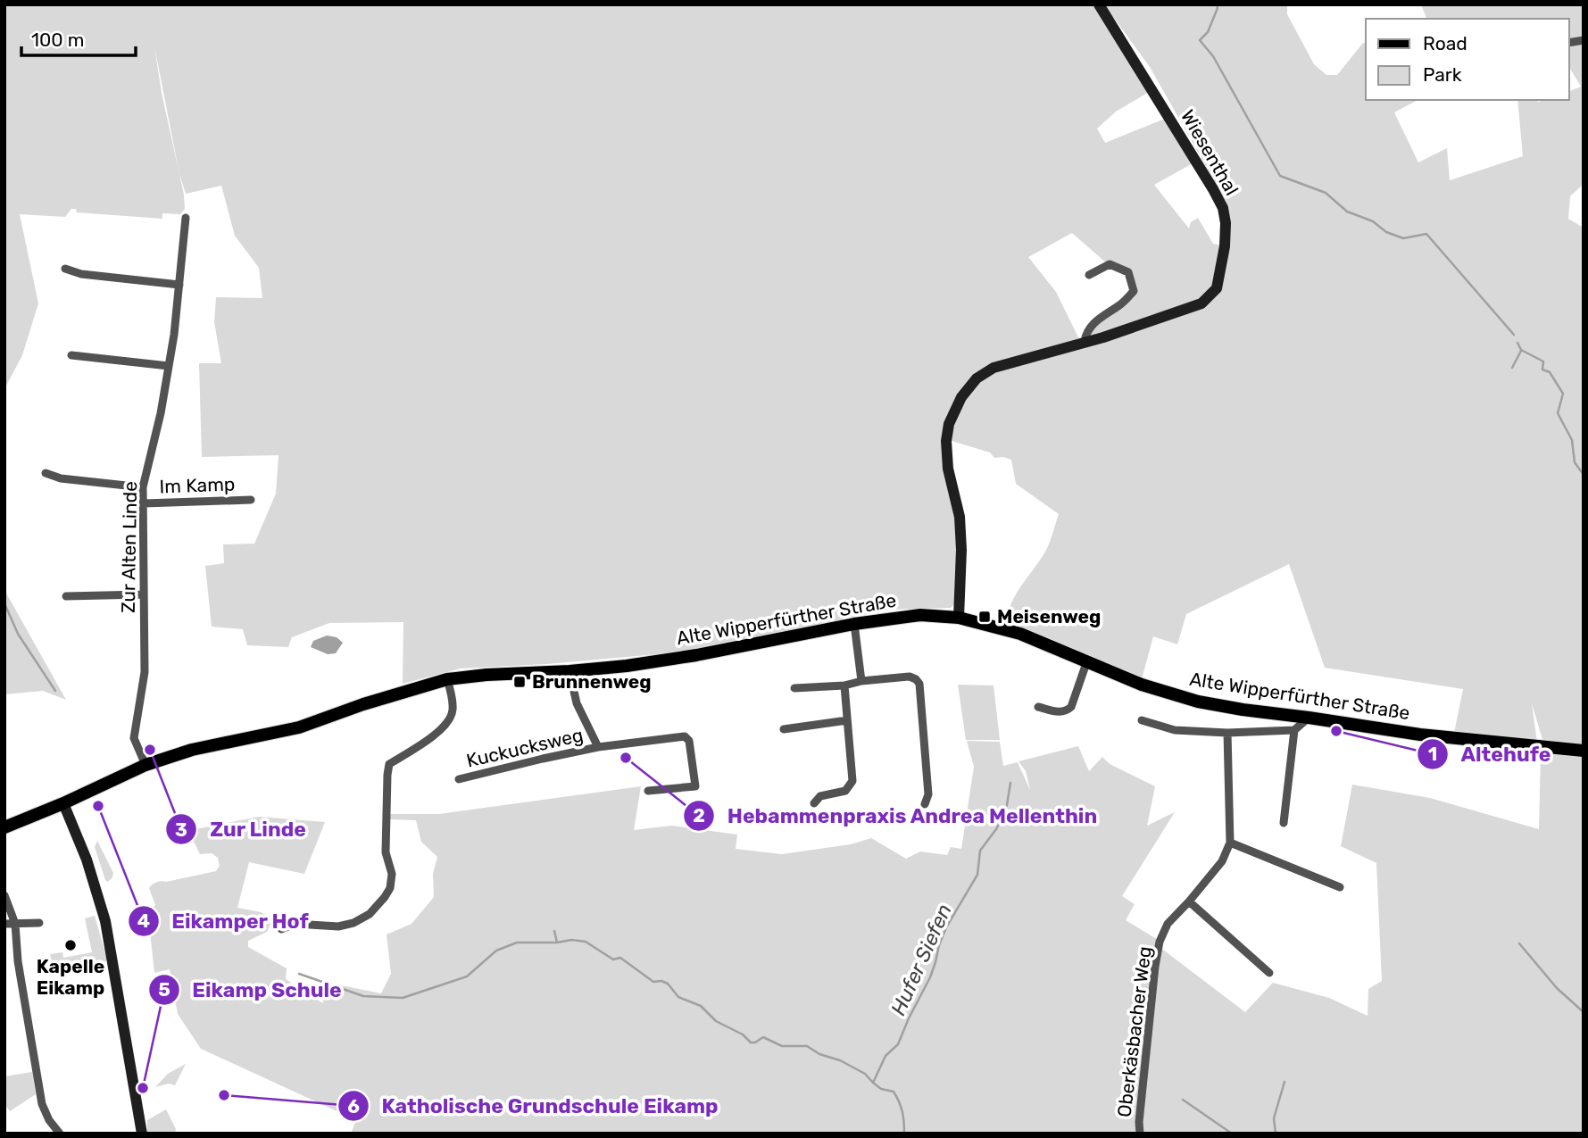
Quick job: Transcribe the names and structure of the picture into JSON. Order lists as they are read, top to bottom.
{
  "streets": {
    "main road": ["Alte Wipperfürther Straße"],
    "street": [
      "Wiesenthal",
      "Im Kamp",
      "Zur Alten Linde",
      "Kuckucksweg",
      "Oberkäsbacher Weg"
    ]
  },
  "crossings": [
    ["Wiesenthal", "Alte Wipperfürther Straße"],
    ["Im Kamp", "Zur Alten Linde"],
    ["Zur Alten Linde", "Alte Wipperfürther Straße"]
  ],
  "water": ["Hufer Siefen"],
  "places": {
    "transit": ["Meisenweg", "Brunnenweg"],
    "other": [
      "Altehufe",
      "Zur Linde",
      "Hebammenpraxis Andrea Mellenthin",
      "Eikamper Hof",
      "Kapelle Eikamp",
      "Eikamp Schule",
      "Katholische Grundschule Eikamp"
    ]
  },
  "legend": ["Road", "Park"],
  "scale_bar": "100 m"
}
